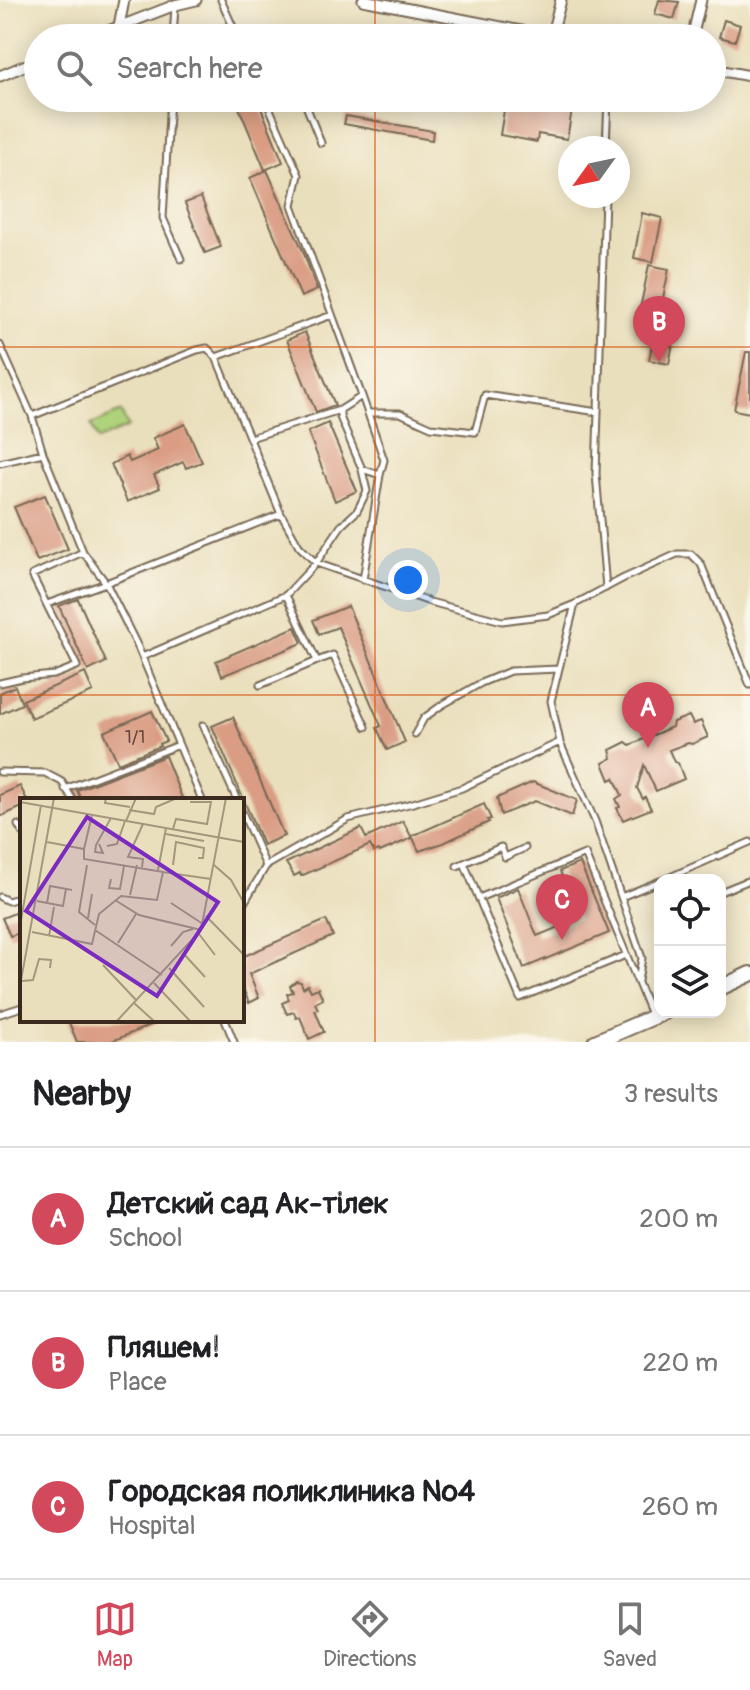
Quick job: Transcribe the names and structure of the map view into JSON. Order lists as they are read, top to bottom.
{
  "house_numbers": ["1/1"],
  "north": "bottom left",
  "page": {
    "search": "Search here",
    "pins": ["B", "A", "C"],
    "heading": ["Nearby", "3 results"],
    "list": [
      {
        "mark": "A",
        "name": "Детский сад Ак-тiлек",
        "note": "School",
        "value": "200 m"
      },
      {
        "mark": "B",
        "name": "Пляшем!",
        "note": "Place",
        "value": "220 m"
      },
      {
        "mark": "C",
        "name": "Городская поликлиника №4",
        "note": "Hospital",
        "value": "260 m"
      }
    ],
    "nav": ["Map", "Directions", "Saved"]
  }
}
